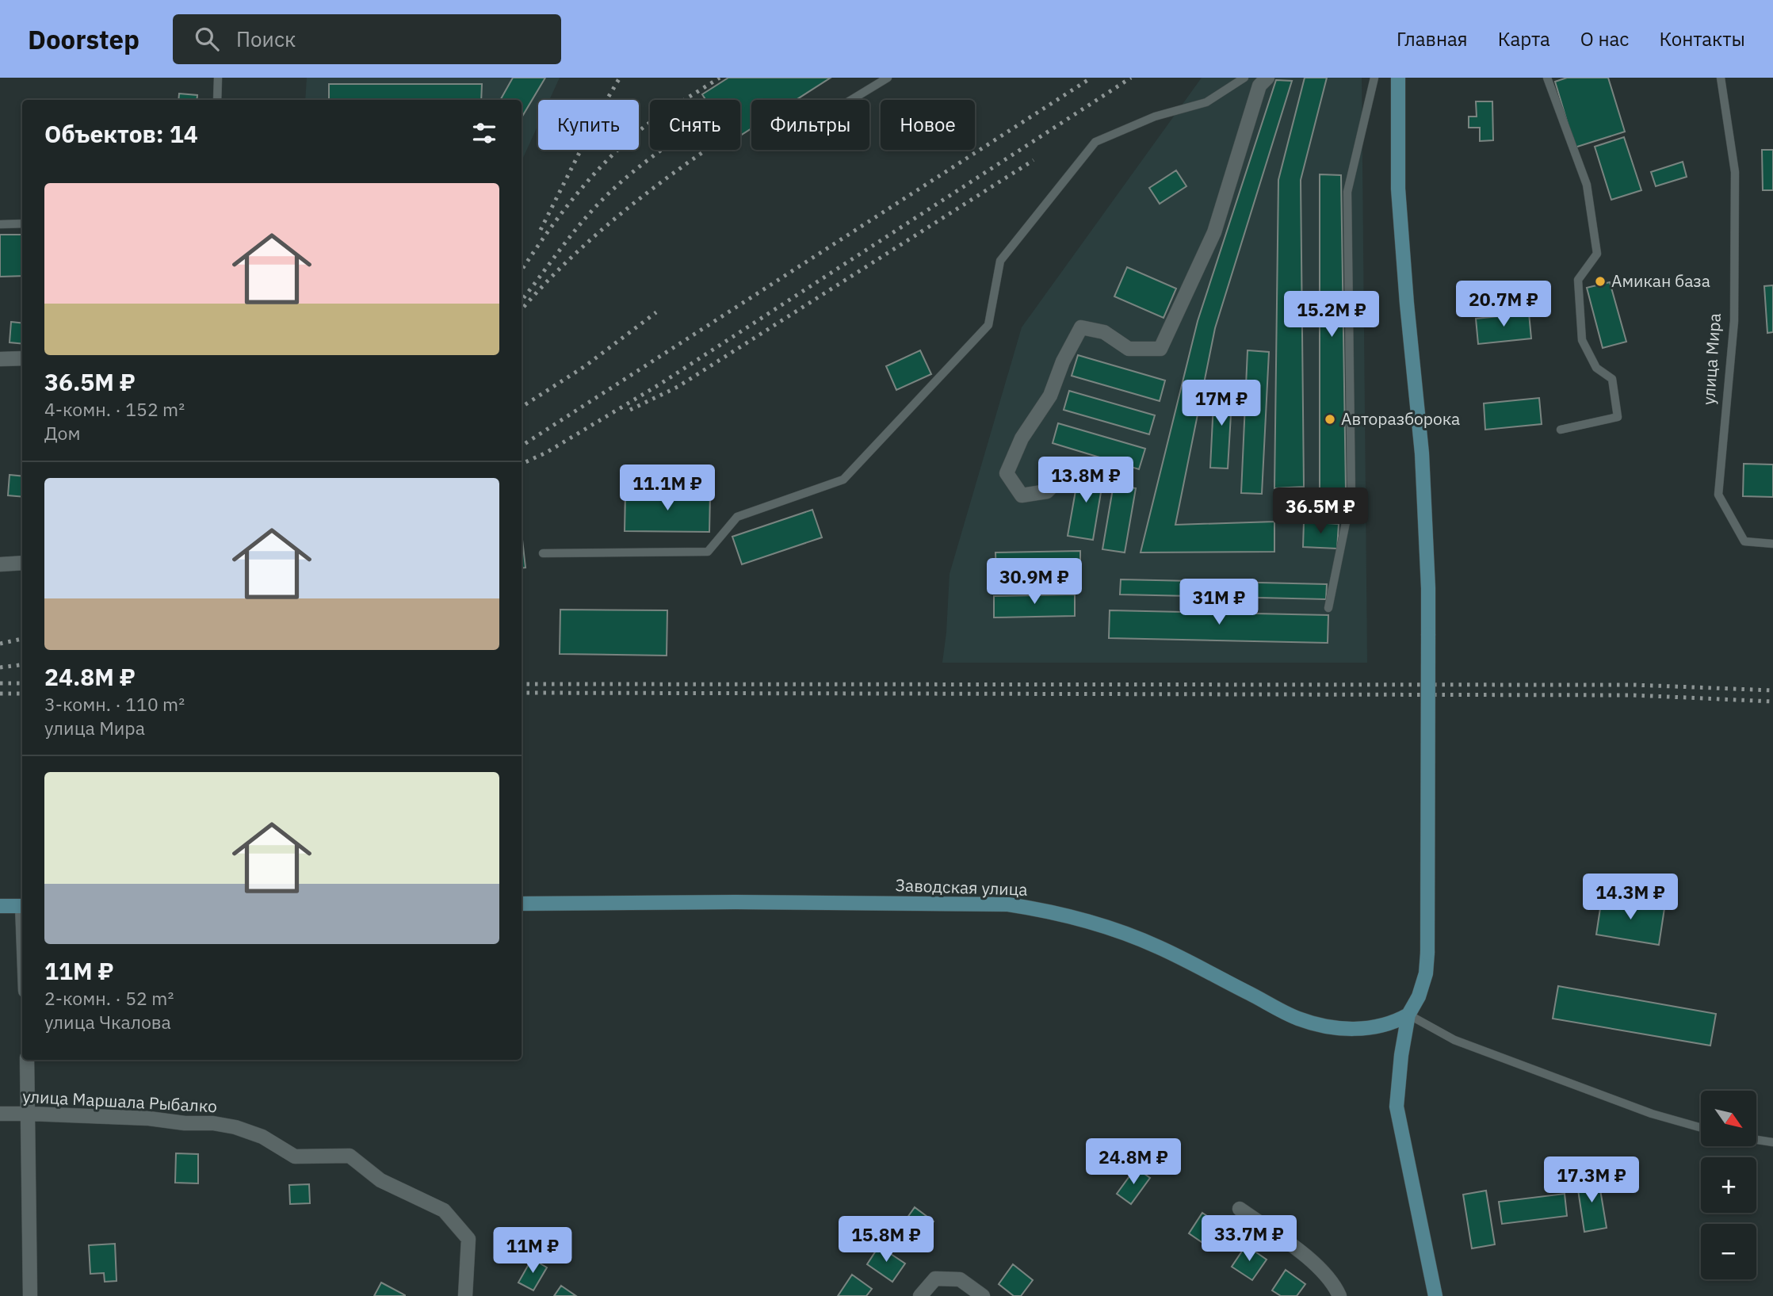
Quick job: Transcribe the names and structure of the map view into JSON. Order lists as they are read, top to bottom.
{
  "streets": {
    "main road": ["Заводская улица"],
    "street": ["улица Маршала Рыбалко"],
    "lane": ["улица Мира"]
  },
  "places": ["Амикан база", "Авторазборока"],
  "north": "bottom right",
  "page": {
    "header": "Doorstep",
    "search": "Поиск",
    "nav": [
      "Главная",
      "Карта",
      "О нас",
      "Контакты"
    ],
    "chip": [
      "Купить",
      "Снять",
      "Фильтры",
      "Новое"
    ],
    "heading": "Объектов: 14",
    "list": [
      {
        "name": "36.5M ₽",
        "note": "4-комн. · 152 m² · Дом"
      },
      {
        "name": "24.8M ₽",
        "note": "3-комн. · 110 m² · улица Мира"
      },
      {
        "name": "11M ₽",
        "note": "2-комн. · 52 m² · улица Чкалова"
      }
    ],
    "price": [
      "20.7M ₽",
      "15.2M ₽",
      "17M ₽",
      "13.8M ₽",
      "11.1M ₽",
      "36.5M ₽",
      "30.9M ₽",
      "31M ₽",
      "14.3M ₽",
      "24.8M ₽",
      "17.3M ₽",
      "33.7M ₽",
      "15.8M ₽",
      "11M ₽"
    ],
    "map_buttons": ["+", "−"]
  }
}
